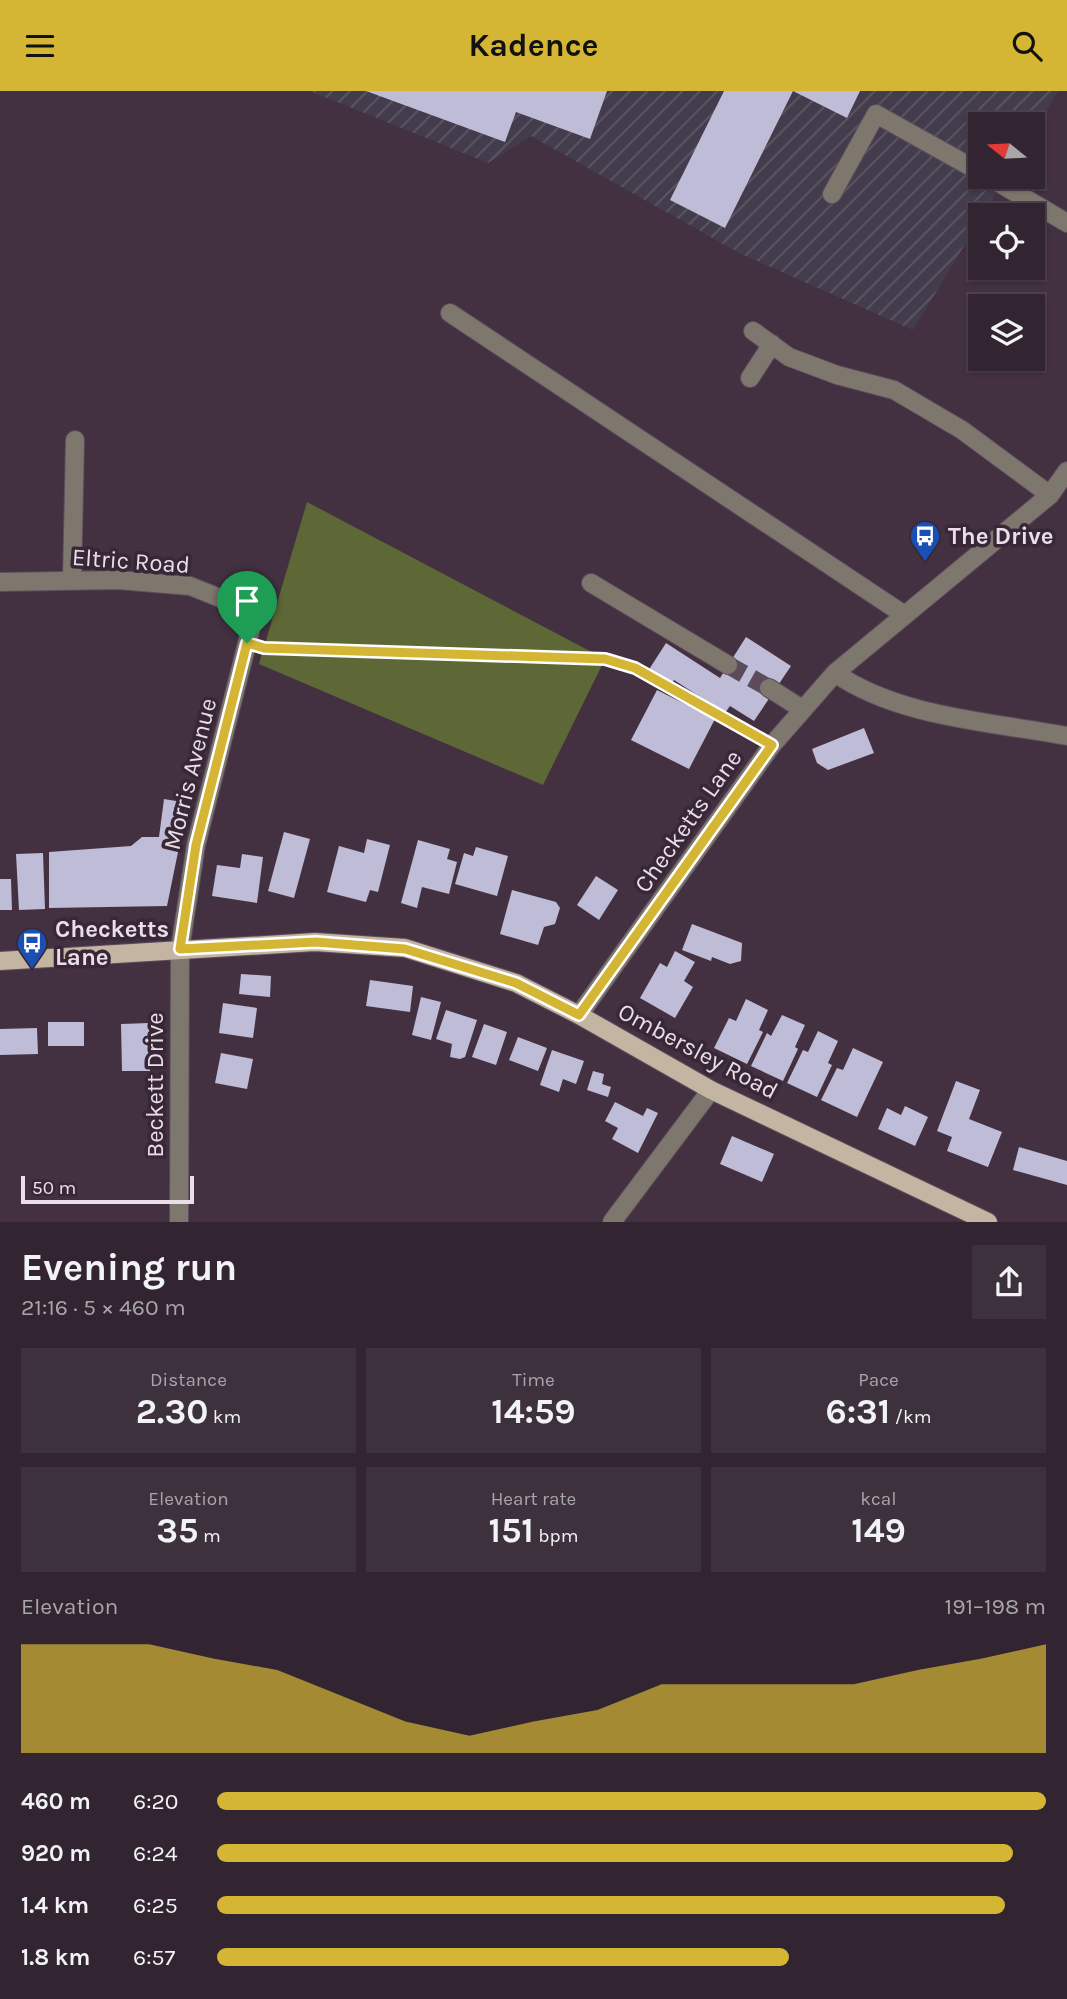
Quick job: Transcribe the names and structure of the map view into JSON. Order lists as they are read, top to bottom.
{
  "streets": {
    "main road": ["Ombersley Road"],
    "street": [
      "Eltric Road",
      "Morris Avenue",
      "Checketts Lane",
      "Beckett Drive"
    ]
  },
  "crossings": [
    ["Eltric Road", "Morris Avenue"],
    ["Morris Avenue", "Ombersley Road"],
    ["Morris Avenue", "Beckett Drive"],
    ["Checketts Lane", "Ombersley Road"],
    ["Ombersley Road", "Beckett Drive"]
  ],
  "places": {
    "bus stop": ["The Drive", "Checketts Lane"]
  },
  "scale_bar": "50 m",
  "north": "left",
  "page": {
    "header": "Kadence",
    "scale": "50 m",
    "heading": ["Evening run", "21:16 · 5 × 460 m"],
    "stats": [
      ["Distance", "2.30 km"],
      ["Time", "14:59"],
      ["Pace", "6:31 /km"],
      ["Elevation", "35 m"],
      ["Heart rate", "151 bpm"],
      ["kcal", "149"]
    ],
    "chart": ["Elevation", "191–198 m"],
    "list": [
      {
        "name": "460 m",
        "note": "6:20"
      },
      {
        "name": "920 m",
        "note": "6:24"
      },
      {
        "name": "1.4 km",
        "note": "6:25"
      },
      {
        "name": "1.8 km",
        "note": "6:57"
      }
    ]
  }
}
